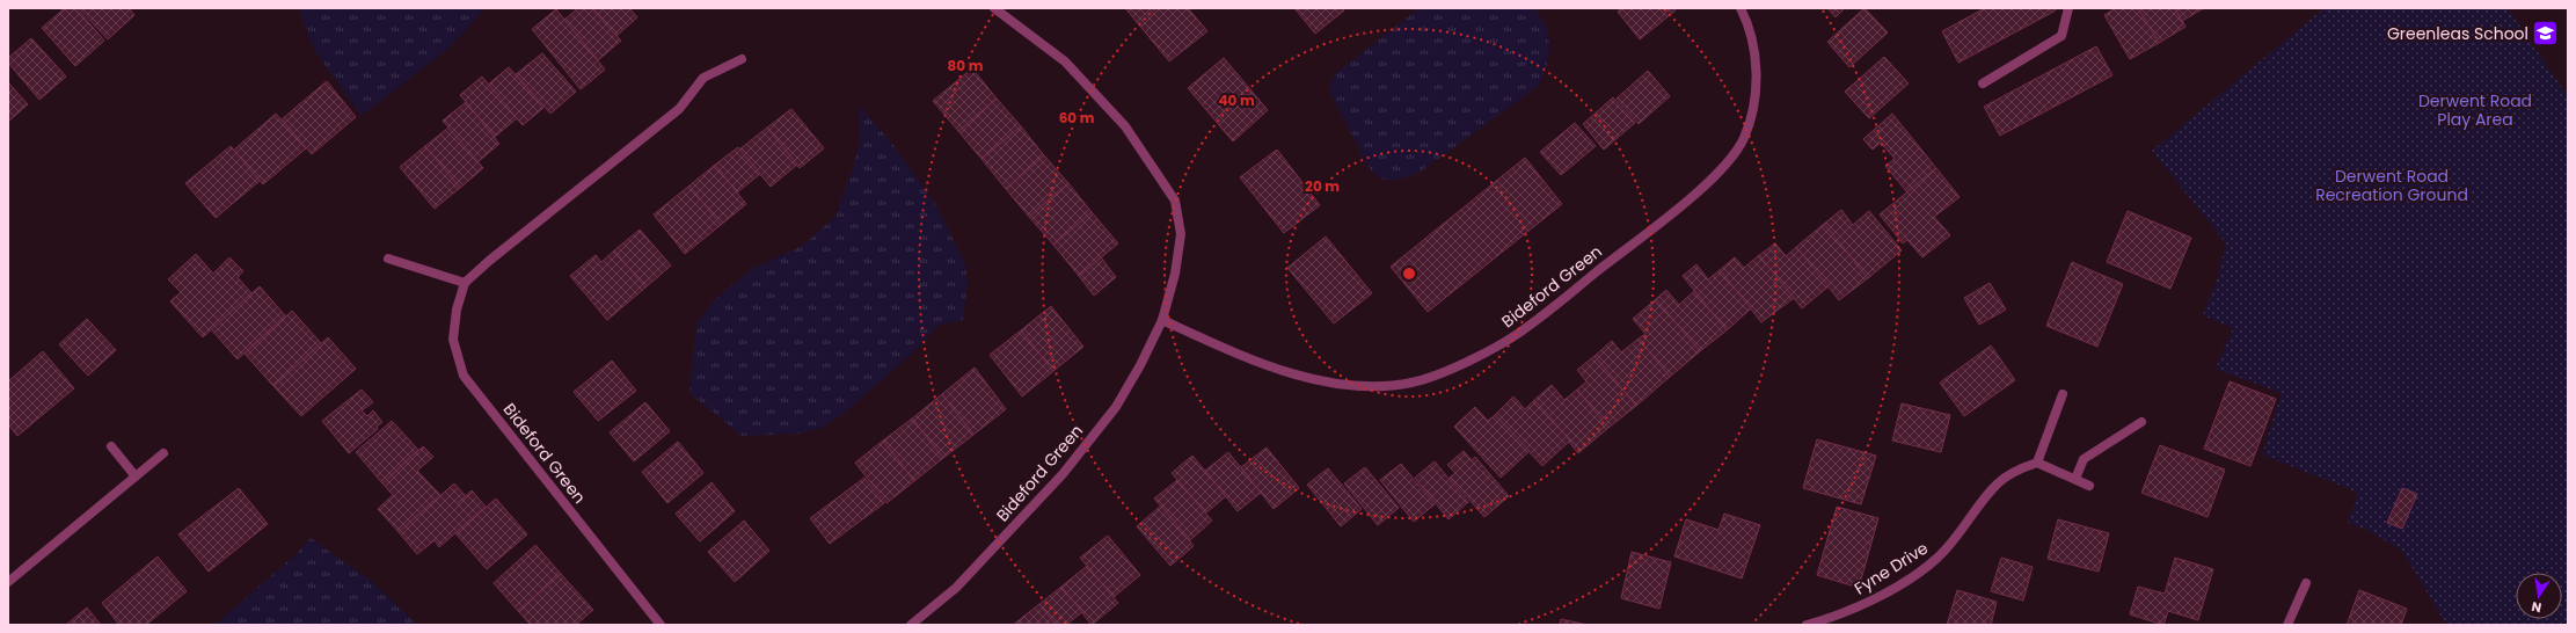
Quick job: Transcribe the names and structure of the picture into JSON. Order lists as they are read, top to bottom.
{
  "streets": {
    "street": ["Bideford Green", "Fyne Drive"]
  },
  "parks": ["Derwent Road Play Area", "Derwent Road Recreation Ground"],
  "places": {
    "school or university": ["Greenleas School"]
  },
  "north": "bottom",
  "rings": [
    "80 m",
    "40 m",
    "60 m",
    "20 m"
  ]
}
